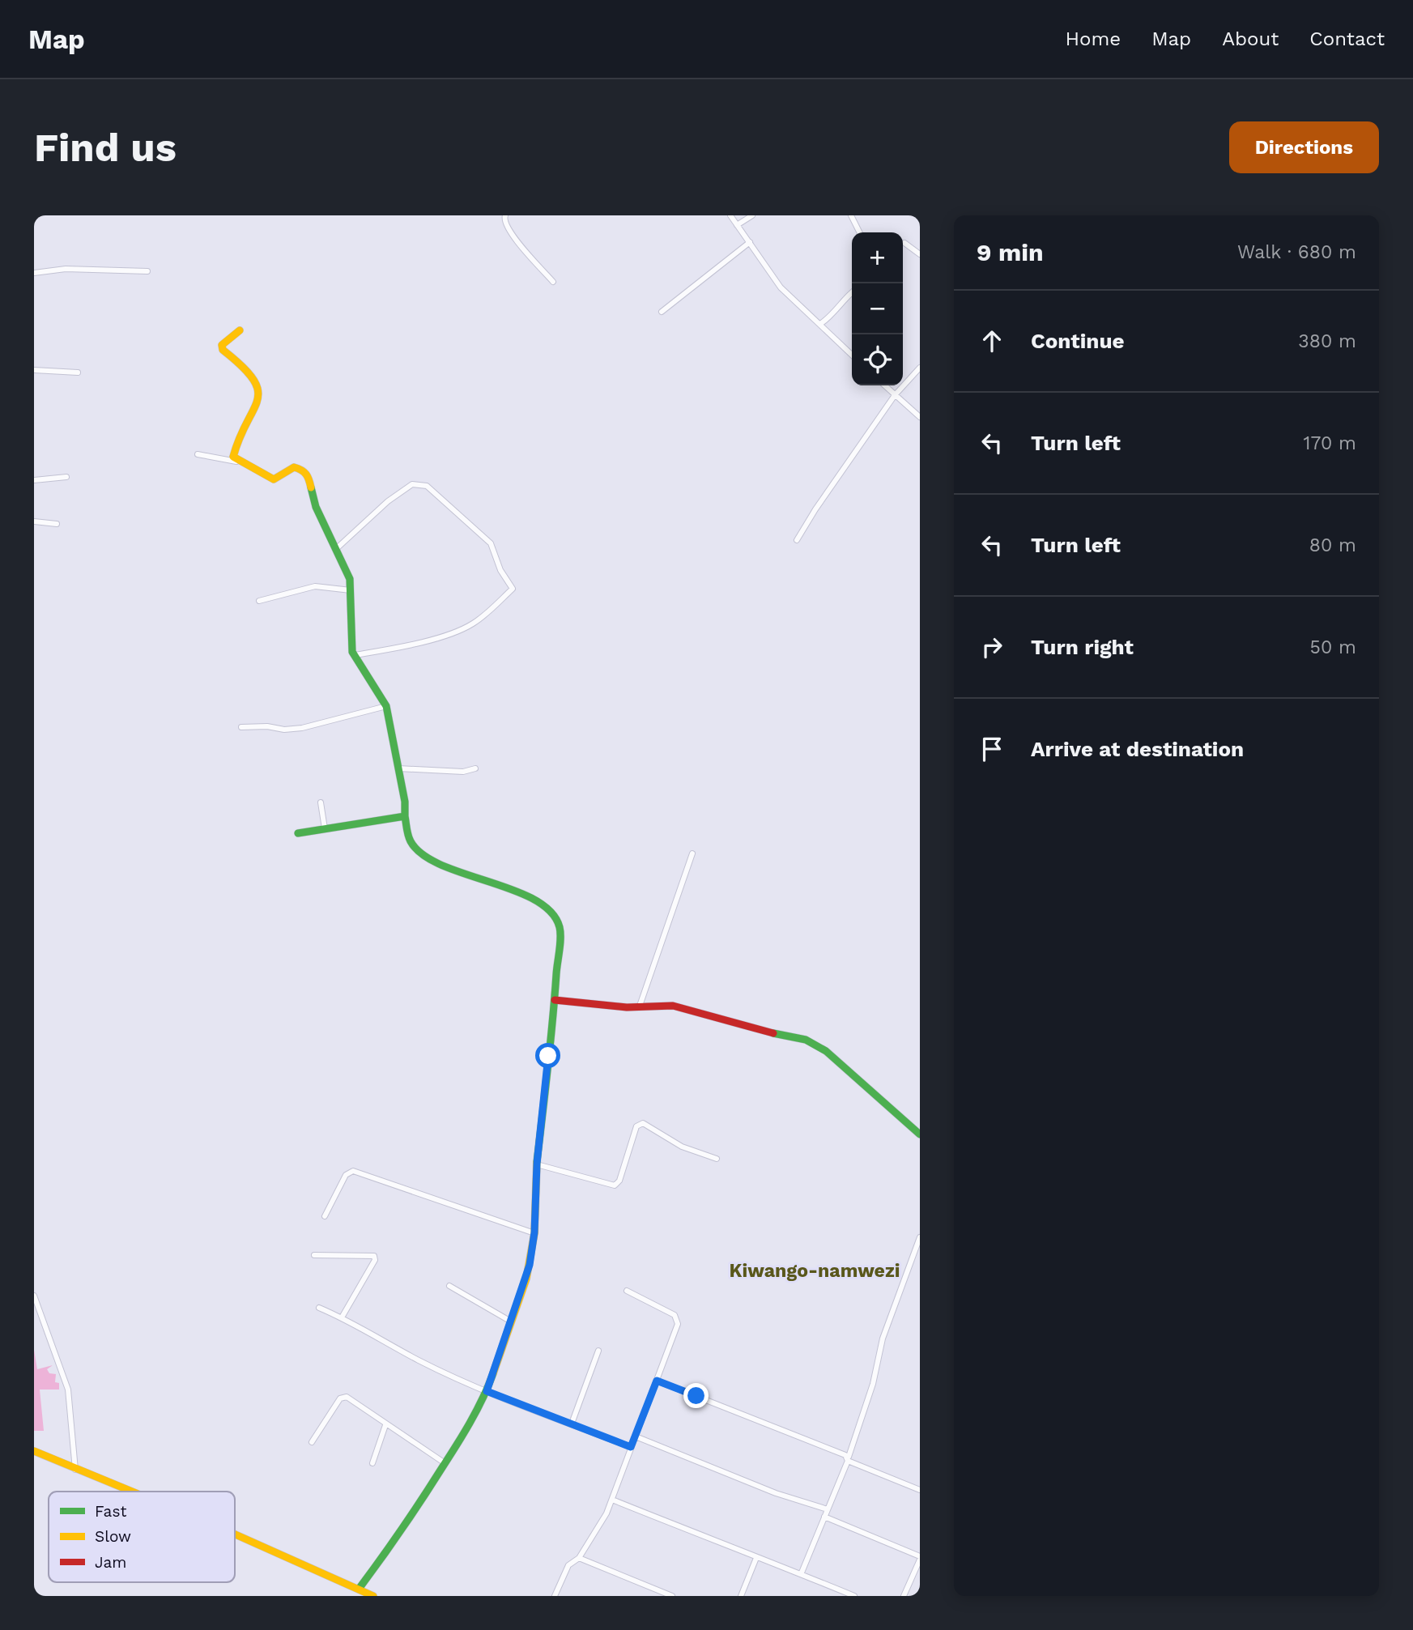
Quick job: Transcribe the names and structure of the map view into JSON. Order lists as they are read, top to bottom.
{
  "districts": ["Kiwango-namwezi"],
  "legend": ["Fast", "Slow", "Jam"],
  "page": {
    "header": "Map",
    "nav": [
      "Home",
      "Map",
      "About",
      "Contact"
    ],
    "buttons": "Directions",
    "title": "Find us",
    "heading": ["9 min", "Walk · 680 m"],
    "map_buttons": ["+", "−"],
    "list": [
      ["Continue", "380 m"],
      ["Turn left", "170 m"],
      ["Turn left", "80 m"],
      ["Turn right", "50 m"],
      "Arrive at destination"
    ]
  }
}
